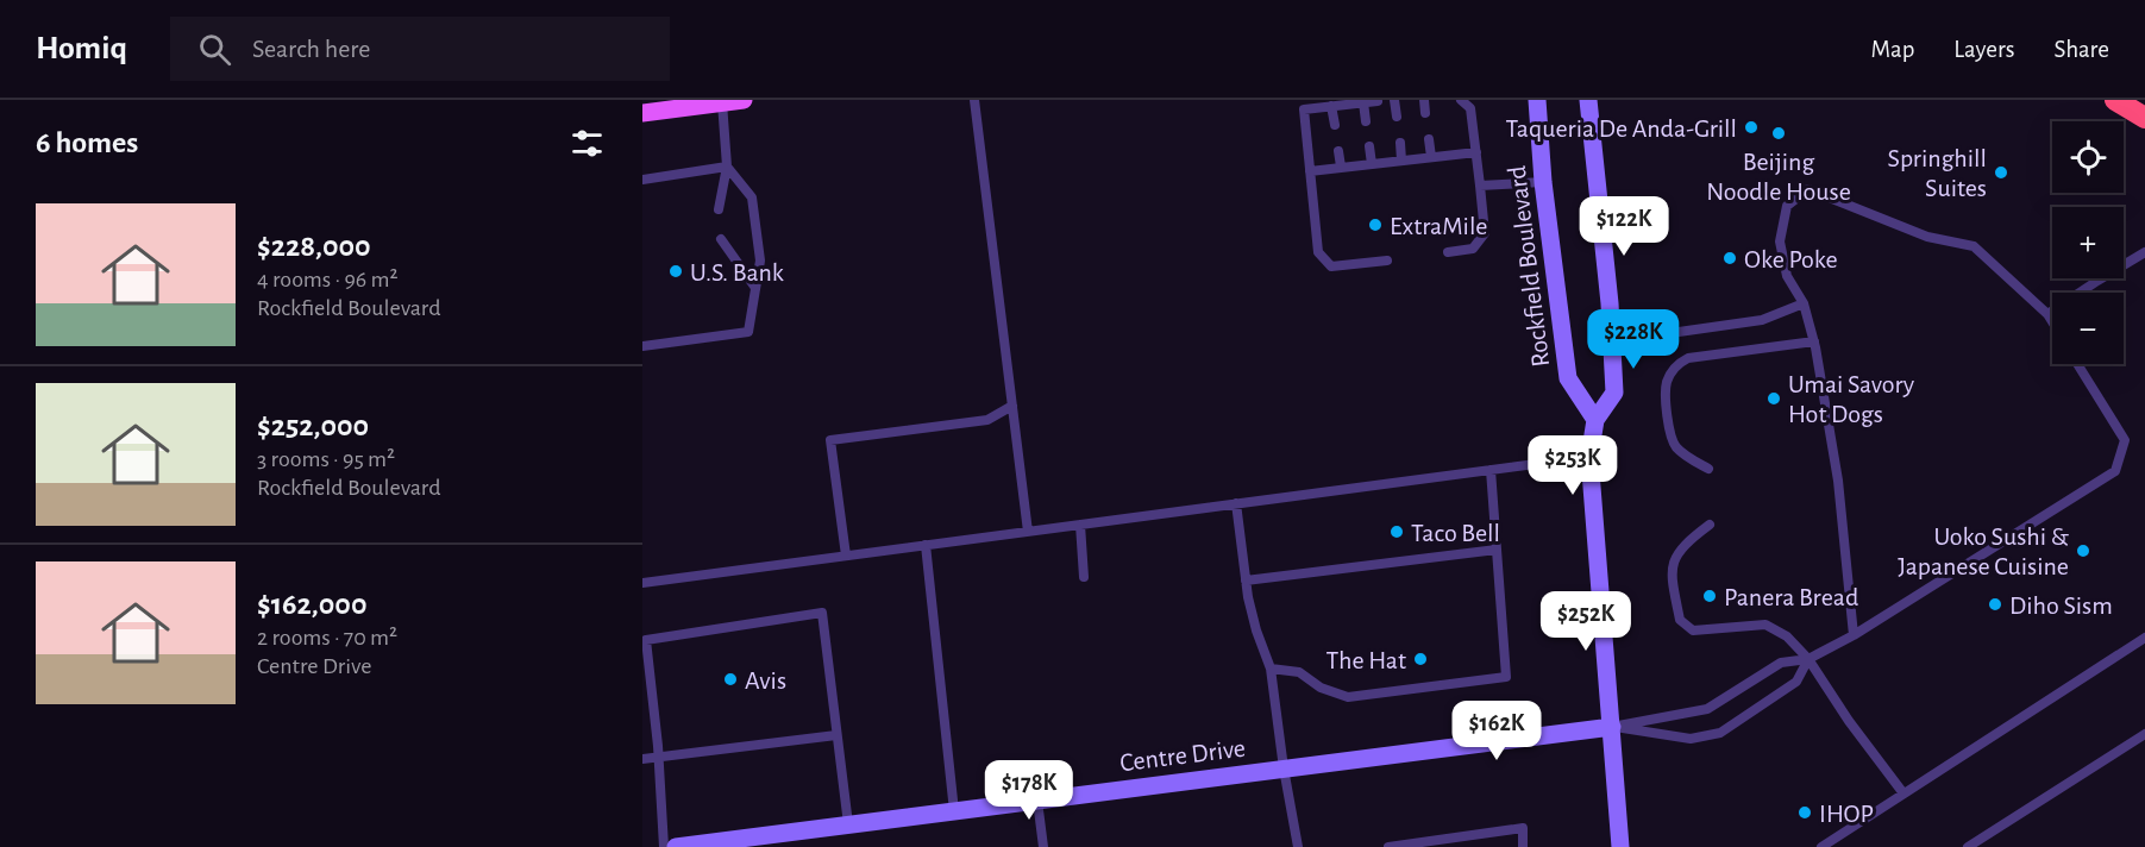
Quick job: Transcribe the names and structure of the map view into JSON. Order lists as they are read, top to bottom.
{
  "streets": {
    "main road": ["Rockfield Boulevard", "Centre Drive"]
  },
  "places": [
    "Taqueria De Anda-Grill",
    "Beijing Noodle House",
    "Springhill Suites",
    "ExtraMile",
    "Oke Poke",
    "U.S. Bank",
    "Umai Savory Hot Dogs",
    "Taco Bell",
    "Uoko Sushi & Japanese Cuisine",
    "Panera Bread",
    "Diho Sism",
    "The Hat",
    "Avis",
    "IHOP"
  ],
  "page": {
    "header": "Homiq",
    "search": "Search here",
    "nav": ["Map", "Layers", "Share"],
    "heading": "6 homes",
    "map_buttons": ["+", "−"],
    "list": [
      {
        "name": "$228,000",
        "note": "4 rooms · 96 m² · Rockfield Boulevard"
      },
      {
        "name": "$252,000",
        "note": "3 rooms · 95 m² · Rockfield Boulevard"
      },
      {
        "name": "$162,000",
        "note": "2 rooms · 70 m² · Centre Drive"
      }
    ],
    "price": [
      "$122K",
      "$228K",
      "$253K",
      "$252K",
      "$162K",
      "$178K"
    ]
  }
}
